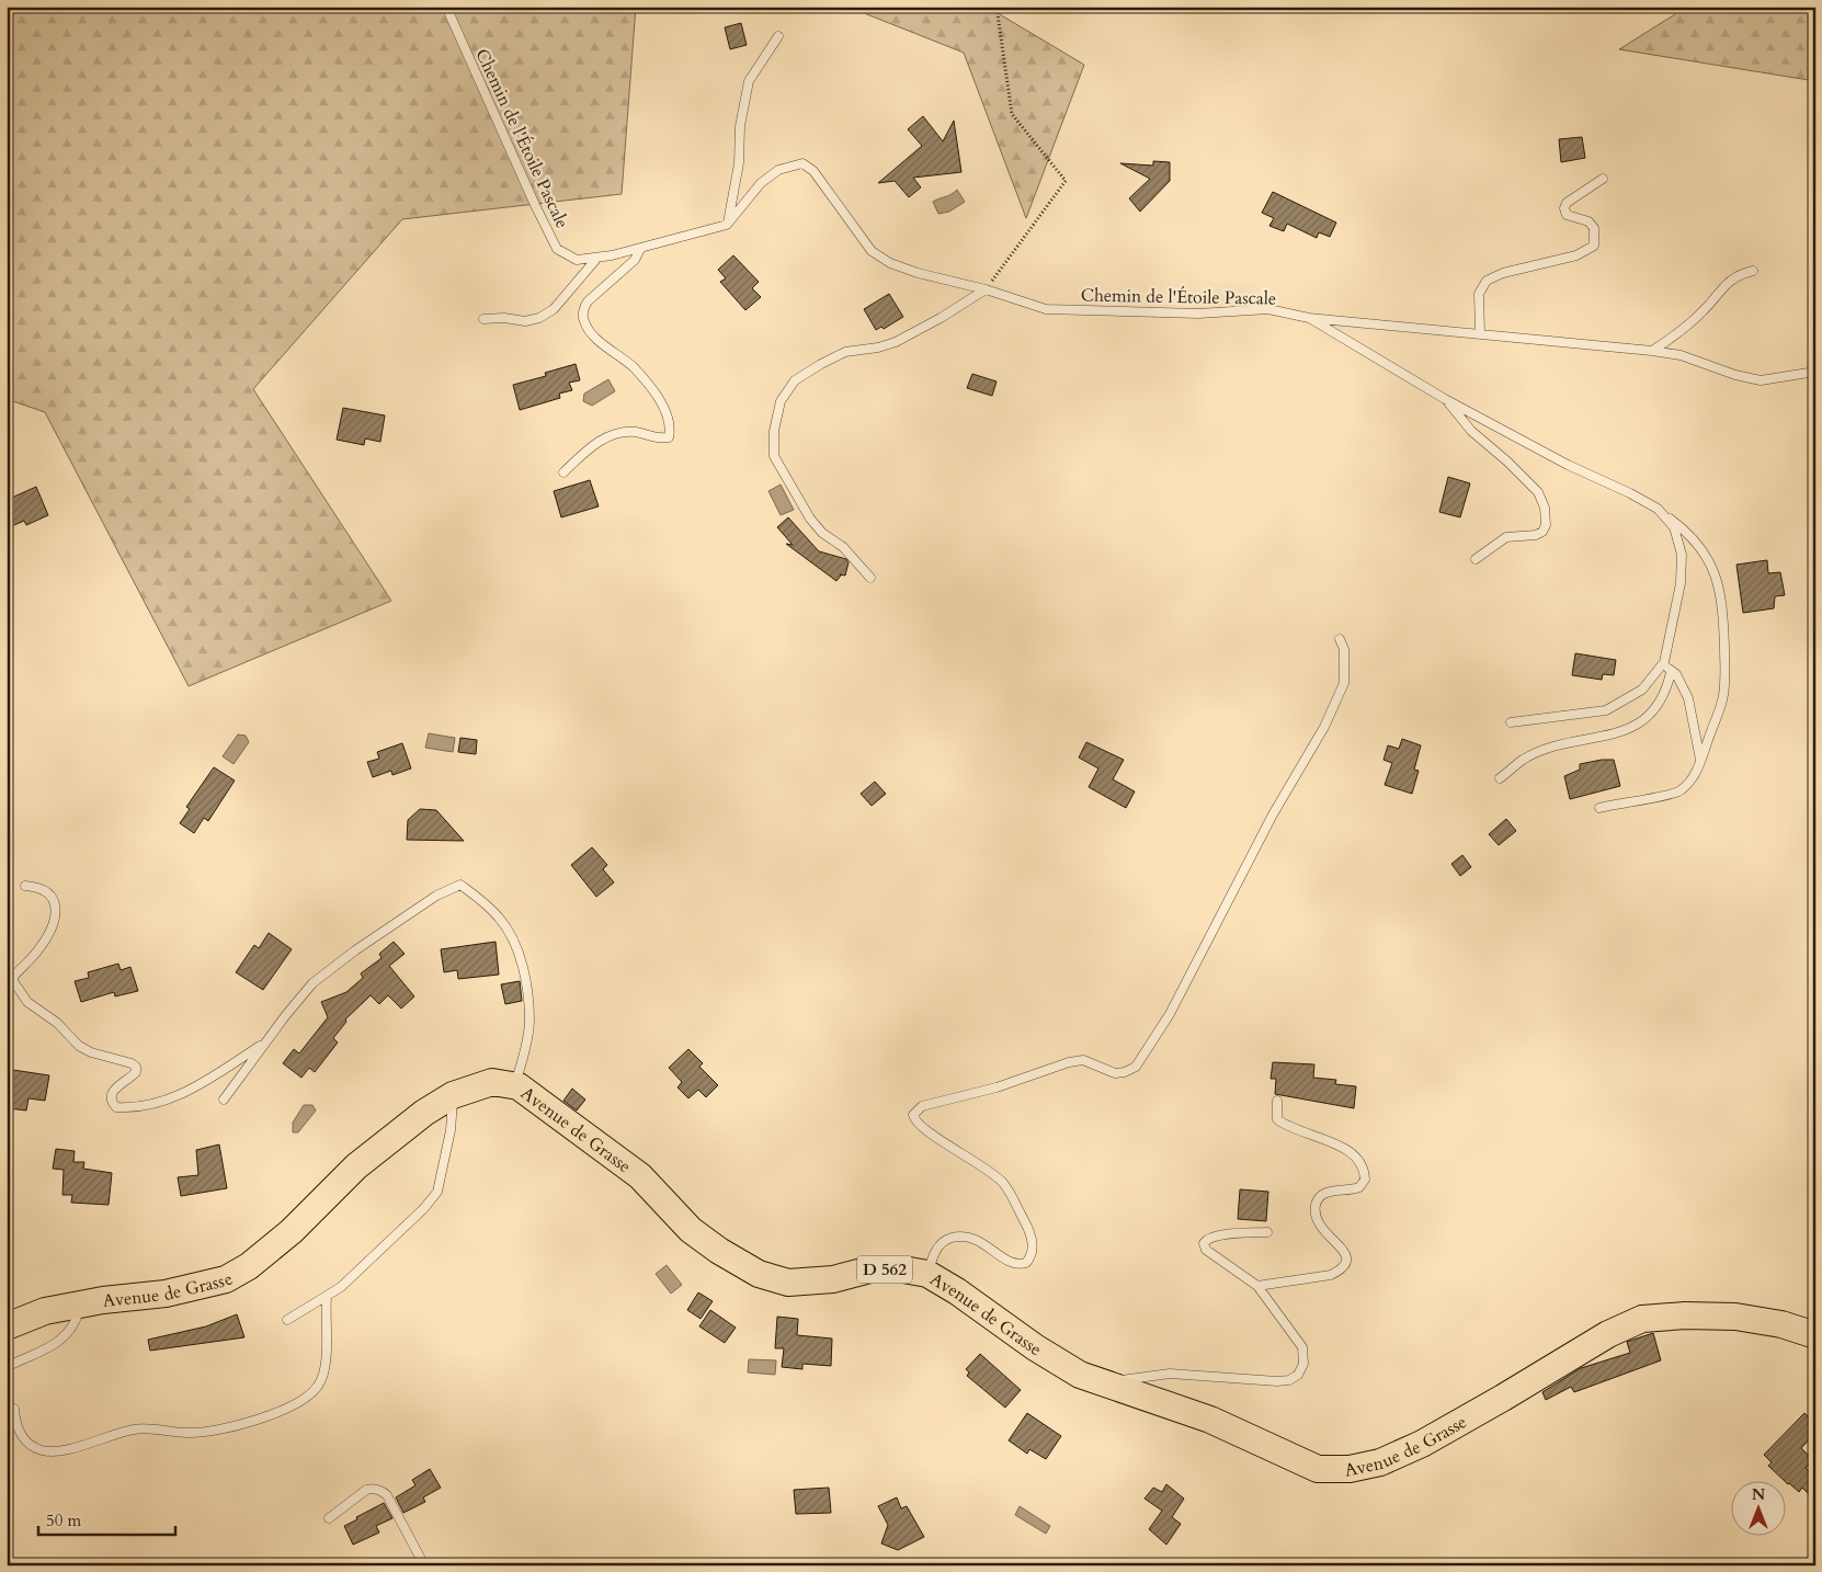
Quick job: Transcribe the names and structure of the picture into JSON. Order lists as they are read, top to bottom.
{
  "streets": {
    "main road": ["Avenue de Grasse", "D 562"],
    "lane": ["Chemin de l'Étoile Pascale"]
  },
  "scale_bar": "50 m",
  "north": "top"
}
